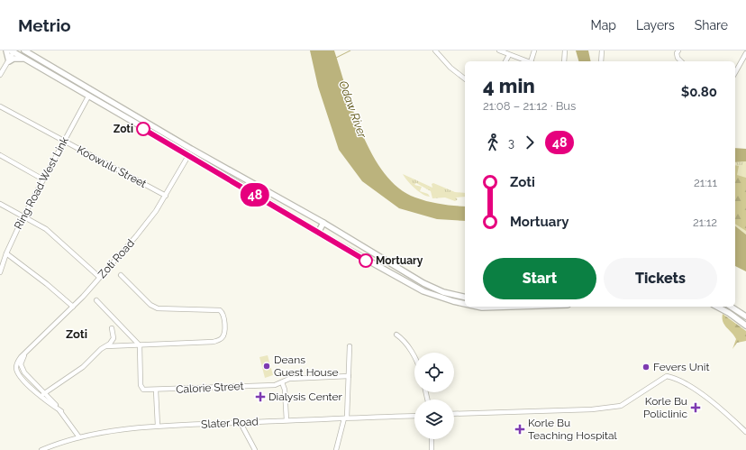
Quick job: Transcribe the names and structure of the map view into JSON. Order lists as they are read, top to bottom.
{
  "streets": {
    "street": [
      "Koowulu Street",
      "Ring Road West Link",
      "Zoti Road",
      "Calorie Street",
      "Slater Road"
    ]
  },
  "crossings": [
    ["Koowulu Street", "Ring Road West Link"],
    ["Koowulu Street", "Zoti Road"],
    ["Zoti Road", "Slater Road"]
  ],
  "districts": ["Zoti"],
  "water": ["Odaw River"],
  "places": {
    "other": [
      "Zoti",
      "Mortuary",
      "Deans Guest House",
      "Fevers Unit"
    ],
    "health": ["Dialysis Center", "Korle Bu Policlinic", "Korle Bu Teaching Hospital"]
  },
  "lines": ["bus line 48"],
  "page": {
    "header": "Metrio",
    "nav": ["Map", "Layers", "Share"],
    "on_map": "48",
    "heading": ["4 min", "21:08 – 21:12 · Bus", "$0.80"],
    "legs": ["3", "48"],
    "list": [
      {
        "name": "Zoti",
        "value": "21:11"
      },
      {
        "name": "Mortuary",
        "value": "21:12"
      }
    ],
    "buttons": ["Start", "Tickets"]
  }
}
